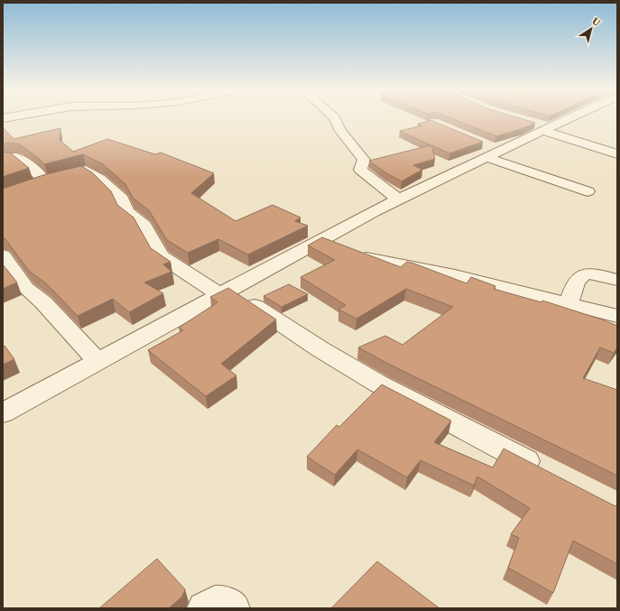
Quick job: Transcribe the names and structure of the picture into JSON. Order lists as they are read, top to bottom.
{
  "north": "top right"
}
